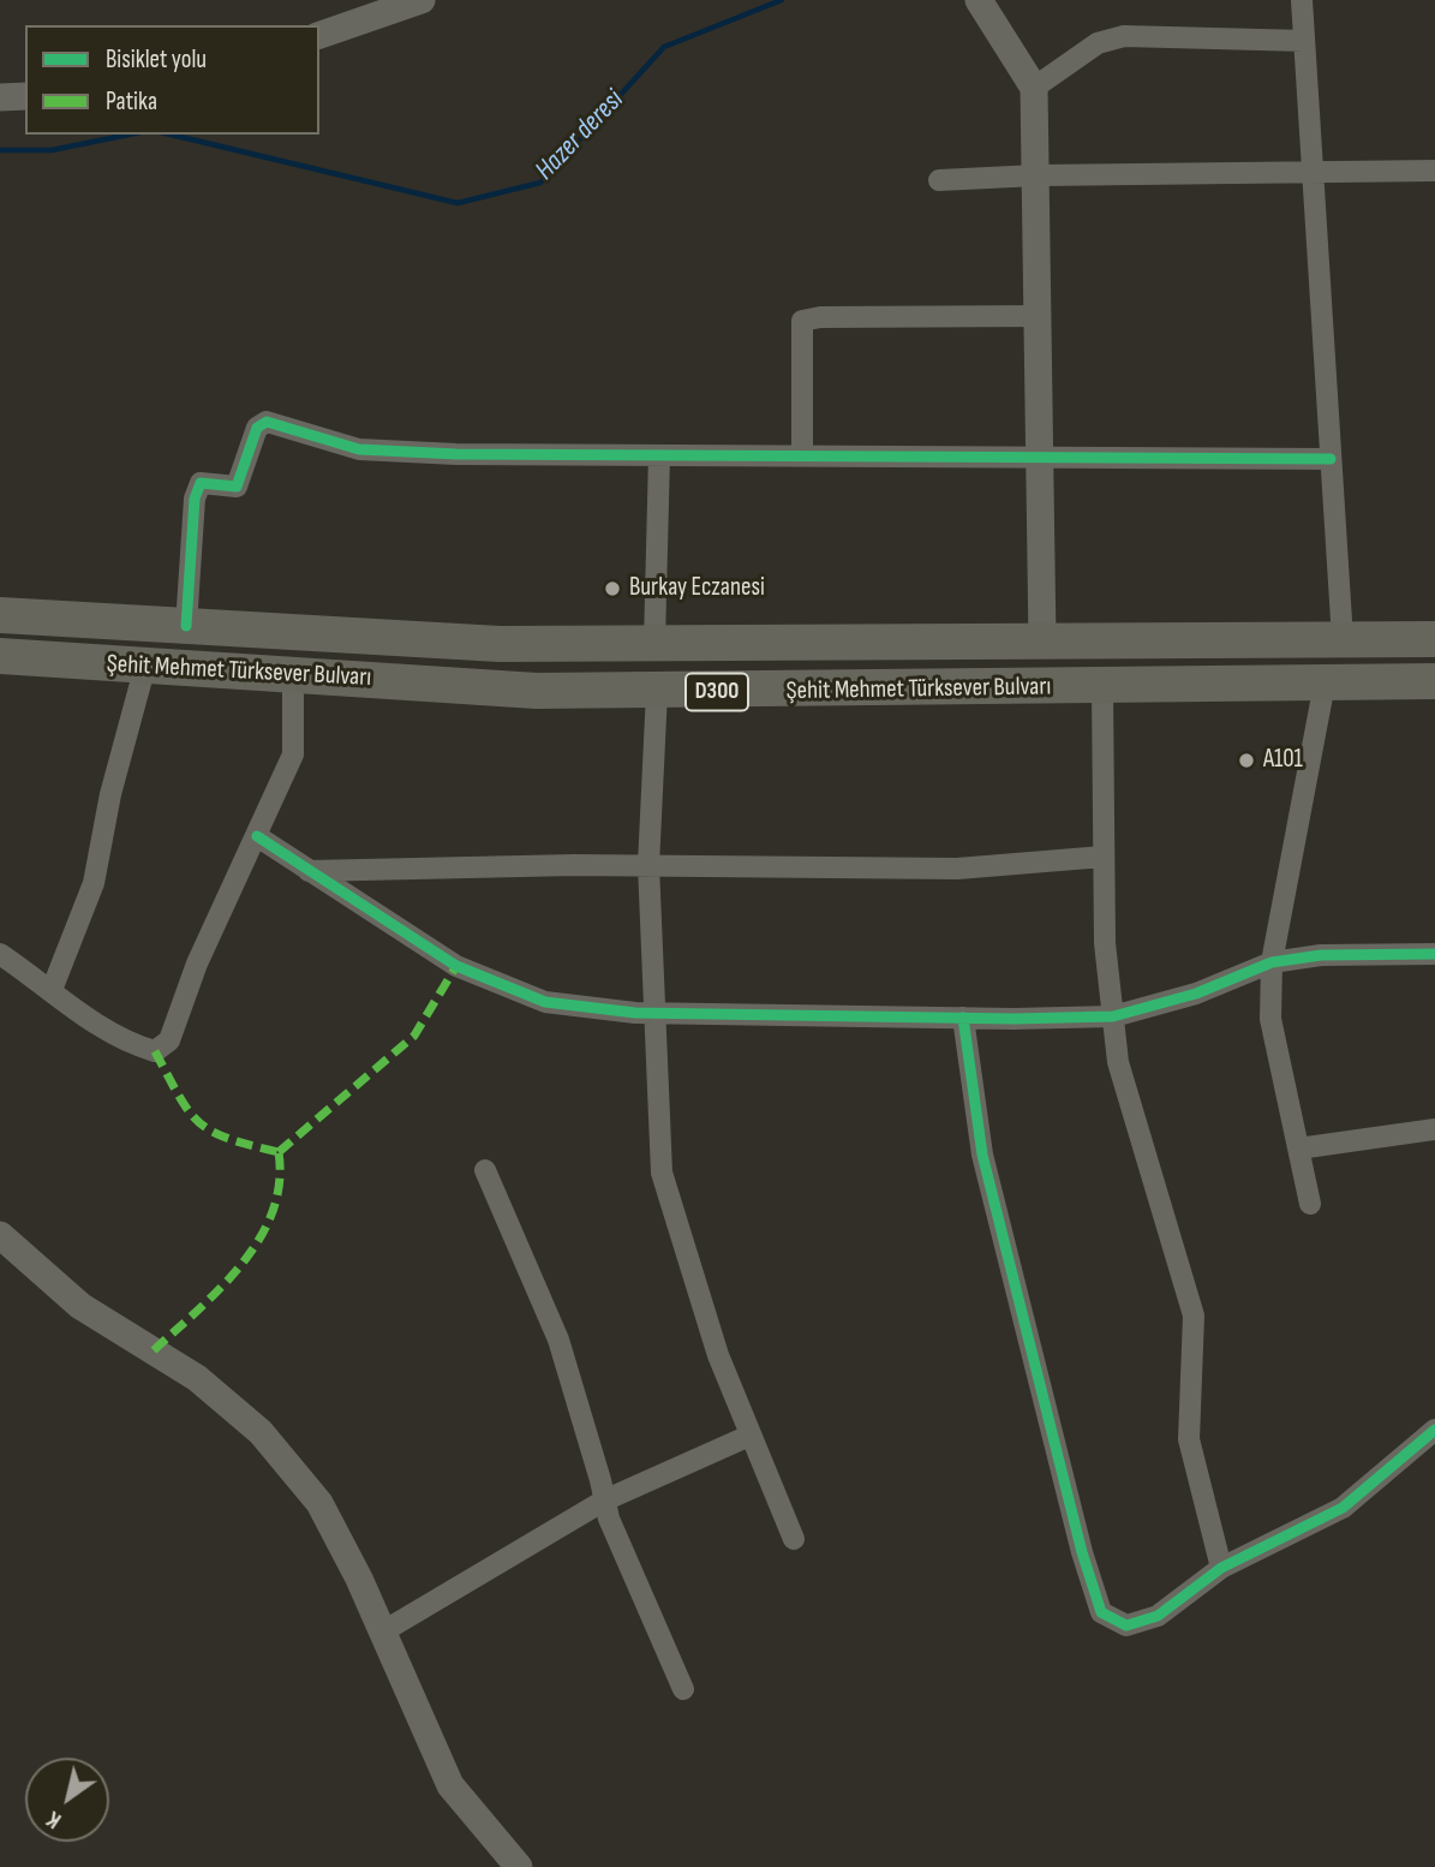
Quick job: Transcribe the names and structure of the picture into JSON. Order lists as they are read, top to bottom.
{
  "streets": {
    "highway": ["Şehit Mehmet Türksever Bulvarı", "D300"]
  },
  "water": ["Hazer deresi"],
  "places": ["Burkay Eczanesi", "A101"],
  "legend": ["Bisiklet yolu", "Patika"],
  "north": "bottom left"
}
